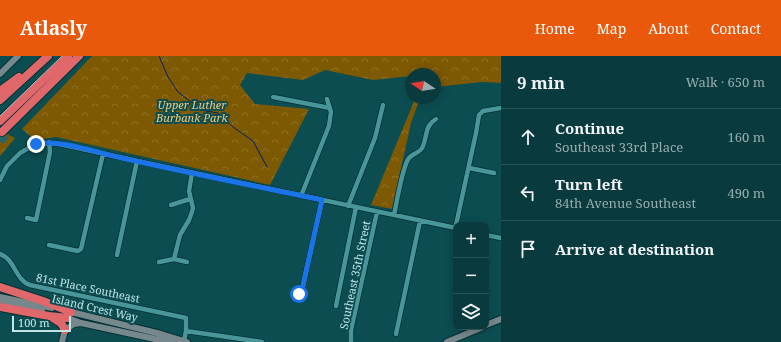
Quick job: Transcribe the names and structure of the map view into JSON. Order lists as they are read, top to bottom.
{
  "streets": {
    "main road": ["Island Crest Way"],
    "street": ["Southeast 35th Street", "81st Place Southeast"]
  },
  "parks": ["Upper Luther Burbank Park"],
  "scale_bar": "100 m",
  "north": "left",
  "page": {
    "header": "Atlasly",
    "nav": [
      "Home",
      "Map",
      "About",
      "Contact"
    ],
    "heading": ["9 min", "Walk · 650 m"],
    "list": [
      ["Continue", "Southeast 33rd Place", "160 m"],
      ["Turn left", "84th Avenue Southeast", "490 m"],
      "Arrive at destination"
    ],
    "map_buttons": ["+", "−"],
    "scale": "100 m"
  }
}
